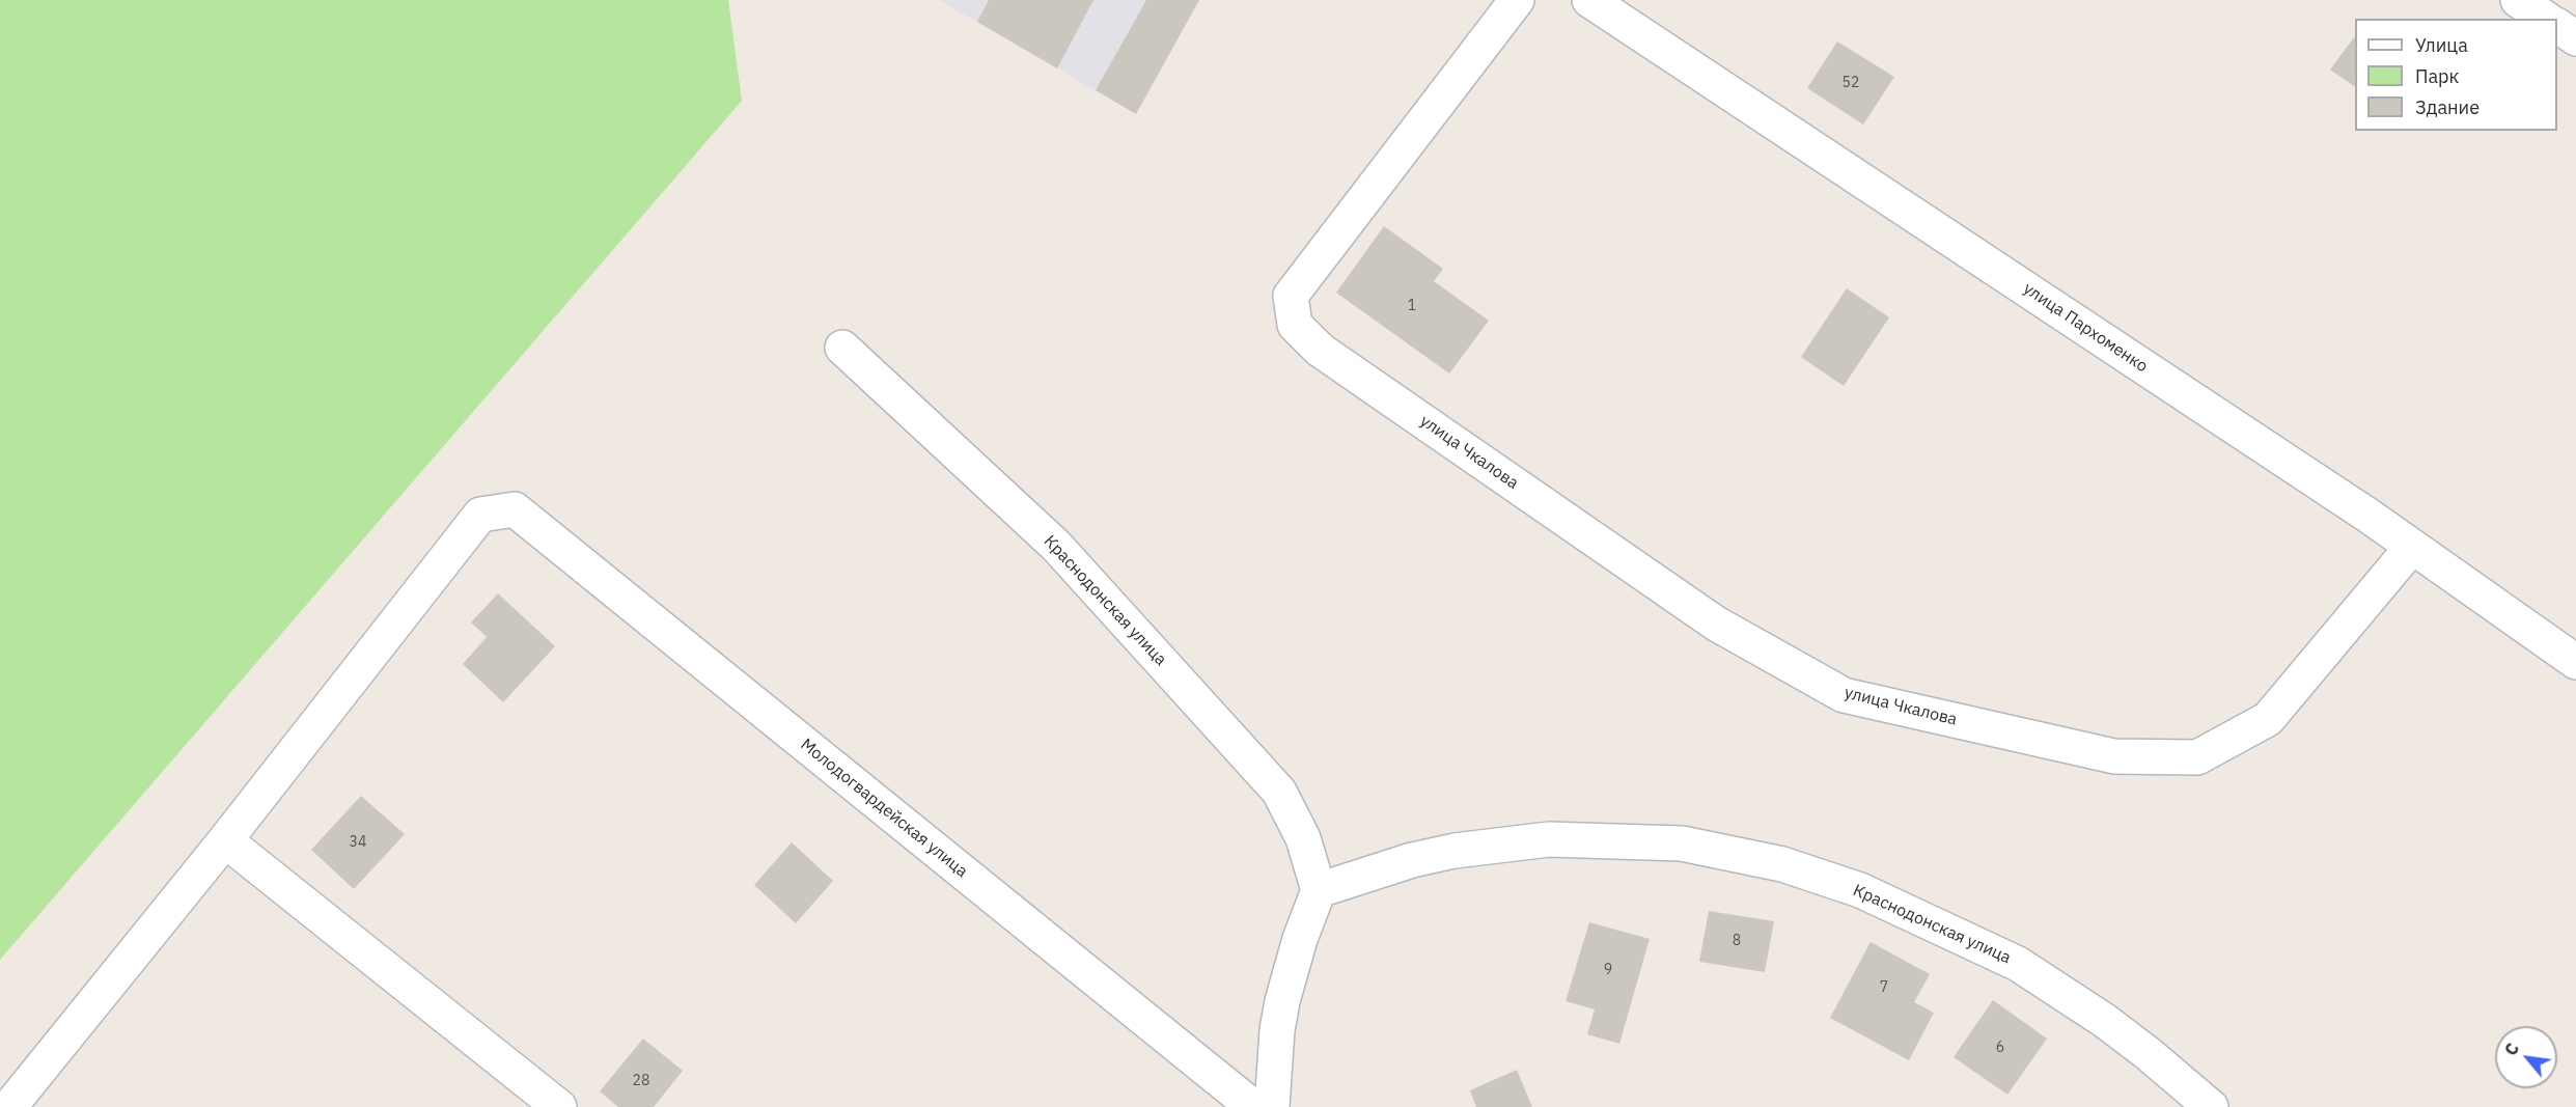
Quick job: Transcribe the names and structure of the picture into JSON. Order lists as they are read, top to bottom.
{
  "streets": {
    "street": [
      "улица Пархоменко",
      "улица Чкалова",
      "Краснодонская улица",
      "Молодогвардейская улица"
    ]
  },
  "crossings": [
    ["улица Пархоменко", "улица Чкалова"]
  ],
  "house_numbers": [
    "52",
    "1",
    "34",
    "8",
    "9",
    "7",
    "6",
    "28"
  ],
  "legend": ["Улица", "Парк", "Здание"],
  "north": "top left"
}
